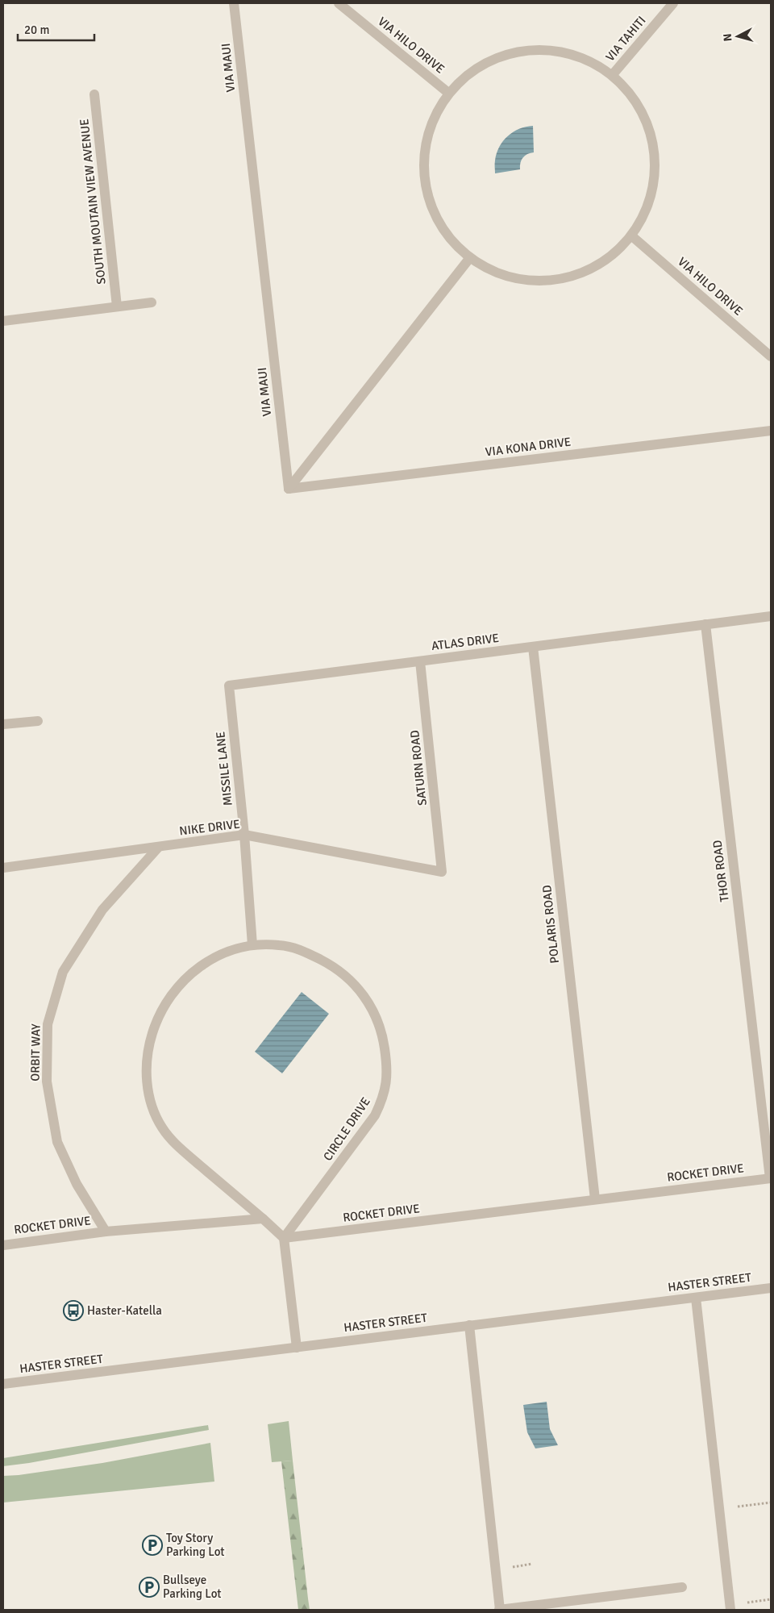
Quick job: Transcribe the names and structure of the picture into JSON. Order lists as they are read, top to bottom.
{
  "streets": {
    "street": [
      "VIA TAHITI",
      "VIA HILO DRIVE",
      "VIA MAUI",
      "SOUTH MOUTAIN VIEW AVENUE",
      "VIA KONA DRIVE",
      "ATLAS DRIVE",
      "SATURN ROAD",
      "MISSILE LANE",
      "NIKE DRIVE",
      "THOR ROAD",
      "POLARIS ROAD",
      "ORBIT WAY",
      "CIRCLE DRIVE",
      "ROCKET DRIVE",
      "HASTER STREET"
    ]
  },
  "crossings": [
    ["VIA MAUI", "VIA KONA DRIVE"],
    ["ATLAS DRIVE", "SATURN ROAD"],
    ["ATLAS DRIVE", "MISSILE LANE"],
    ["ATLAS DRIVE", "THOR ROAD"],
    ["ATLAS DRIVE", "POLARIS ROAD"],
    ["SATURN ROAD", "NIKE DRIVE"],
    ["MISSILE LANE", "NIKE DRIVE"],
    ["MISSILE LANE", "CIRCLE DRIVE"],
    ["NIKE DRIVE", "ORBIT WAY"],
    ["THOR ROAD", "ROCKET DRIVE"],
    ["POLARIS ROAD", "ROCKET DRIVE"],
    ["ORBIT WAY", "ROCKET DRIVE"],
    ["CIRCLE DRIVE", "ROCKET DRIVE"]
  ],
  "places": {
    "bus stop": ["Haster-Katella"],
    "parking": ["Toy Story Parking Lot", "Bullseye Parking Lot"]
  },
  "scale_bar": "20 m",
  "north": "left"
}
